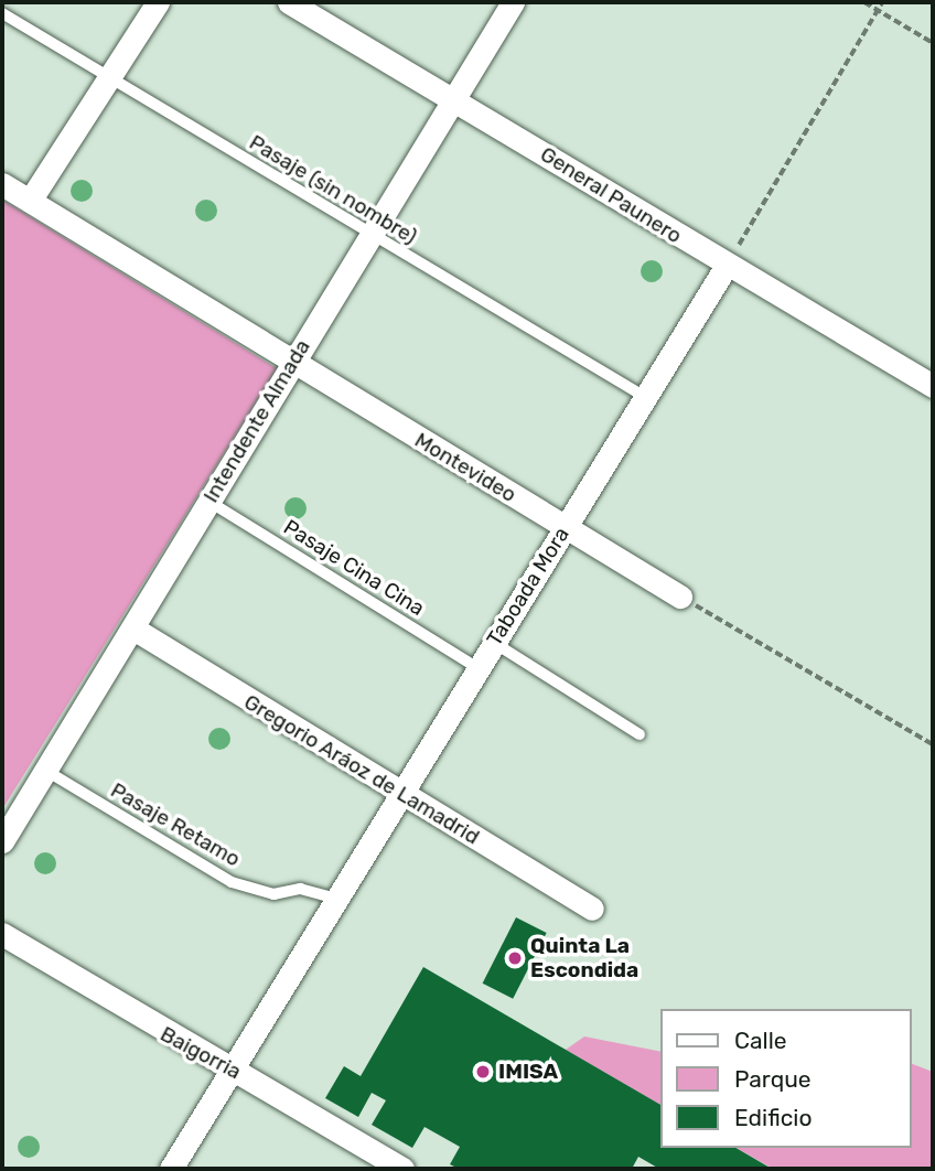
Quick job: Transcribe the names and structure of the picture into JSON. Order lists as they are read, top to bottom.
{
  "streets": {
    "street": [
      "General Paunero",
      "Intendente Almada",
      "Montevideo",
      "Taboada Mora",
      "Gregorio Aráoz de Lamadrid",
      "Baigorria"
    ],
    "lane": ["Pasaje (sin nombre)", "Pasaje Cina Cina", "Pasaje Retamo"]
  },
  "crossings": [
    ["Pasaje (sin nombre)", "Intendente Almada"],
    ["Pasaje (sin nombre)", "Taboada Mora"],
    ["General Paunero", "Intendente Almada"],
    ["General Paunero", "Taboada Mora"],
    ["Intendente Almada", "Montevideo"],
    ["Intendente Almada", "Pasaje Cina Cina"],
    ["Intendente Almada", "Gregorio Aráoz de Lamadrid"],
    ["Intendente Almada", "Pasaje Retamo"],
    ["Montevideo", "Taboada Mora"],
    ["Pasaje Cina Cina", "Taboada Mora"],
    ["Taboada Mora", "Gregorio Aráoz de Lamadrid"],
    ["Taboada Mora", "Pasaje Retamo"],
    ["Taboada Mora", "Baigorria"]
  ],
  "places": ["Quinta La Escondida", "IMISA"],
  "legend": ["Calle", "Parque", "Edificio"]
}
